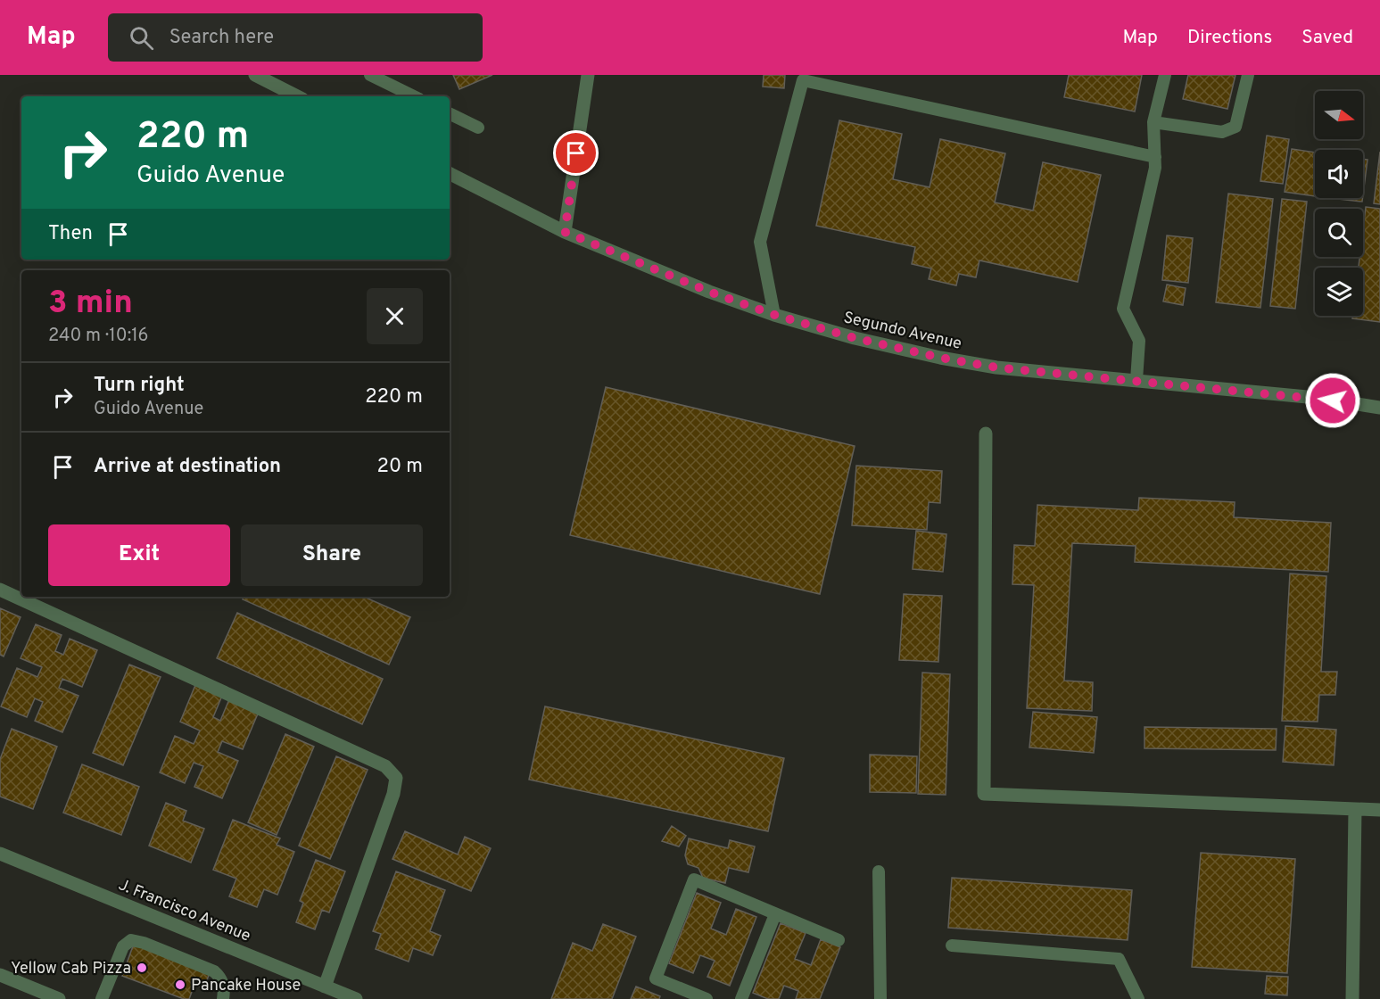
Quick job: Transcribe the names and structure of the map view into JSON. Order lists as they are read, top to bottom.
{
  "streets": {
    "street": ["Segundo Avenue", "J. Francisco Avenue"]
  },
  "places": ["Yellow Cab Pizza", "Pancake House"],
  "north": "right",
  "page": {
    "header": "Map",
    "search": "Search here",
    "nav": ["Map", "Directions", "Saved"],
    "turn": ["220 m", "Guido Avenue"],
    "then": "Then",
    "heading": ["3 min", "240 m · 10:16"],
    "list": [
      {
        "name": "Turn right",
        "note": "Guido Avenue",
        "value": "220 m"
      },
      {
        "name": "Arrive at destination",
        "value": "20 m"
      }
    ],
    "buttons": ["Exit", "Share"]
  }
}
